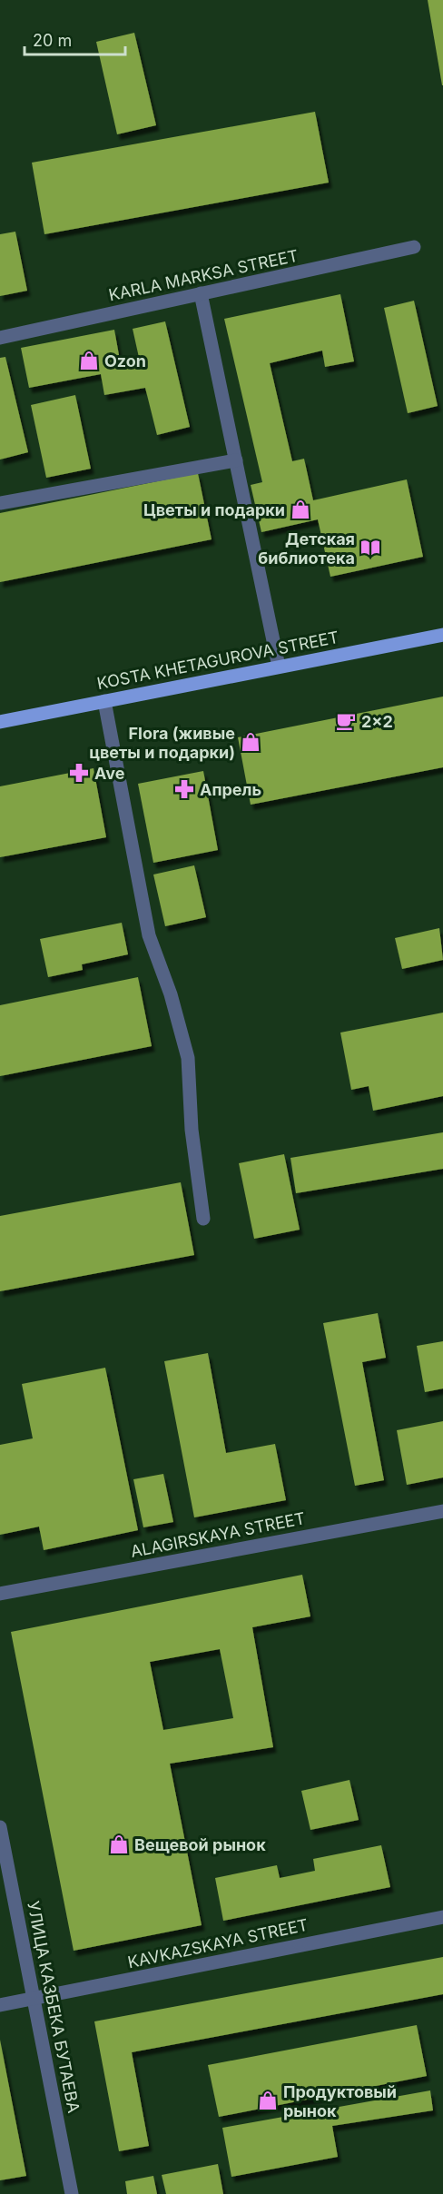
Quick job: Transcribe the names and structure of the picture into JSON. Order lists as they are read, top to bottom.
{
  "streets": {
    "main road": ["KOSTA KHETAGUROVA STREET"],
    "street": [
      "KARLA MARKSA STREET",
      "ALAGIRSKAYA STREET",
      "KAVKAZSKAYA STREET",
      "УЛИЦА КАЗБЕКА БУТАЕВА"
    ]
  },
  "crossings": [
    ["KAVKAZSKAYA STREET", "УЛИЦА КАЗБЕКА БУТАЕВА"]
  ],
  "places": {
    "shop": [
      "Ozon",
      "Цветы и подарки",
      "Flora (живые цветы и подарки)",
      "Вещевой рынок",
      "Продуктовый рынок"
    ],
    "library": ["Детская библиотека"],
    "cafe": ["2x2"],
    "pharmacy": ["Ave", "Апрель"]
  },
  "scale_bar": "20 m"
}
